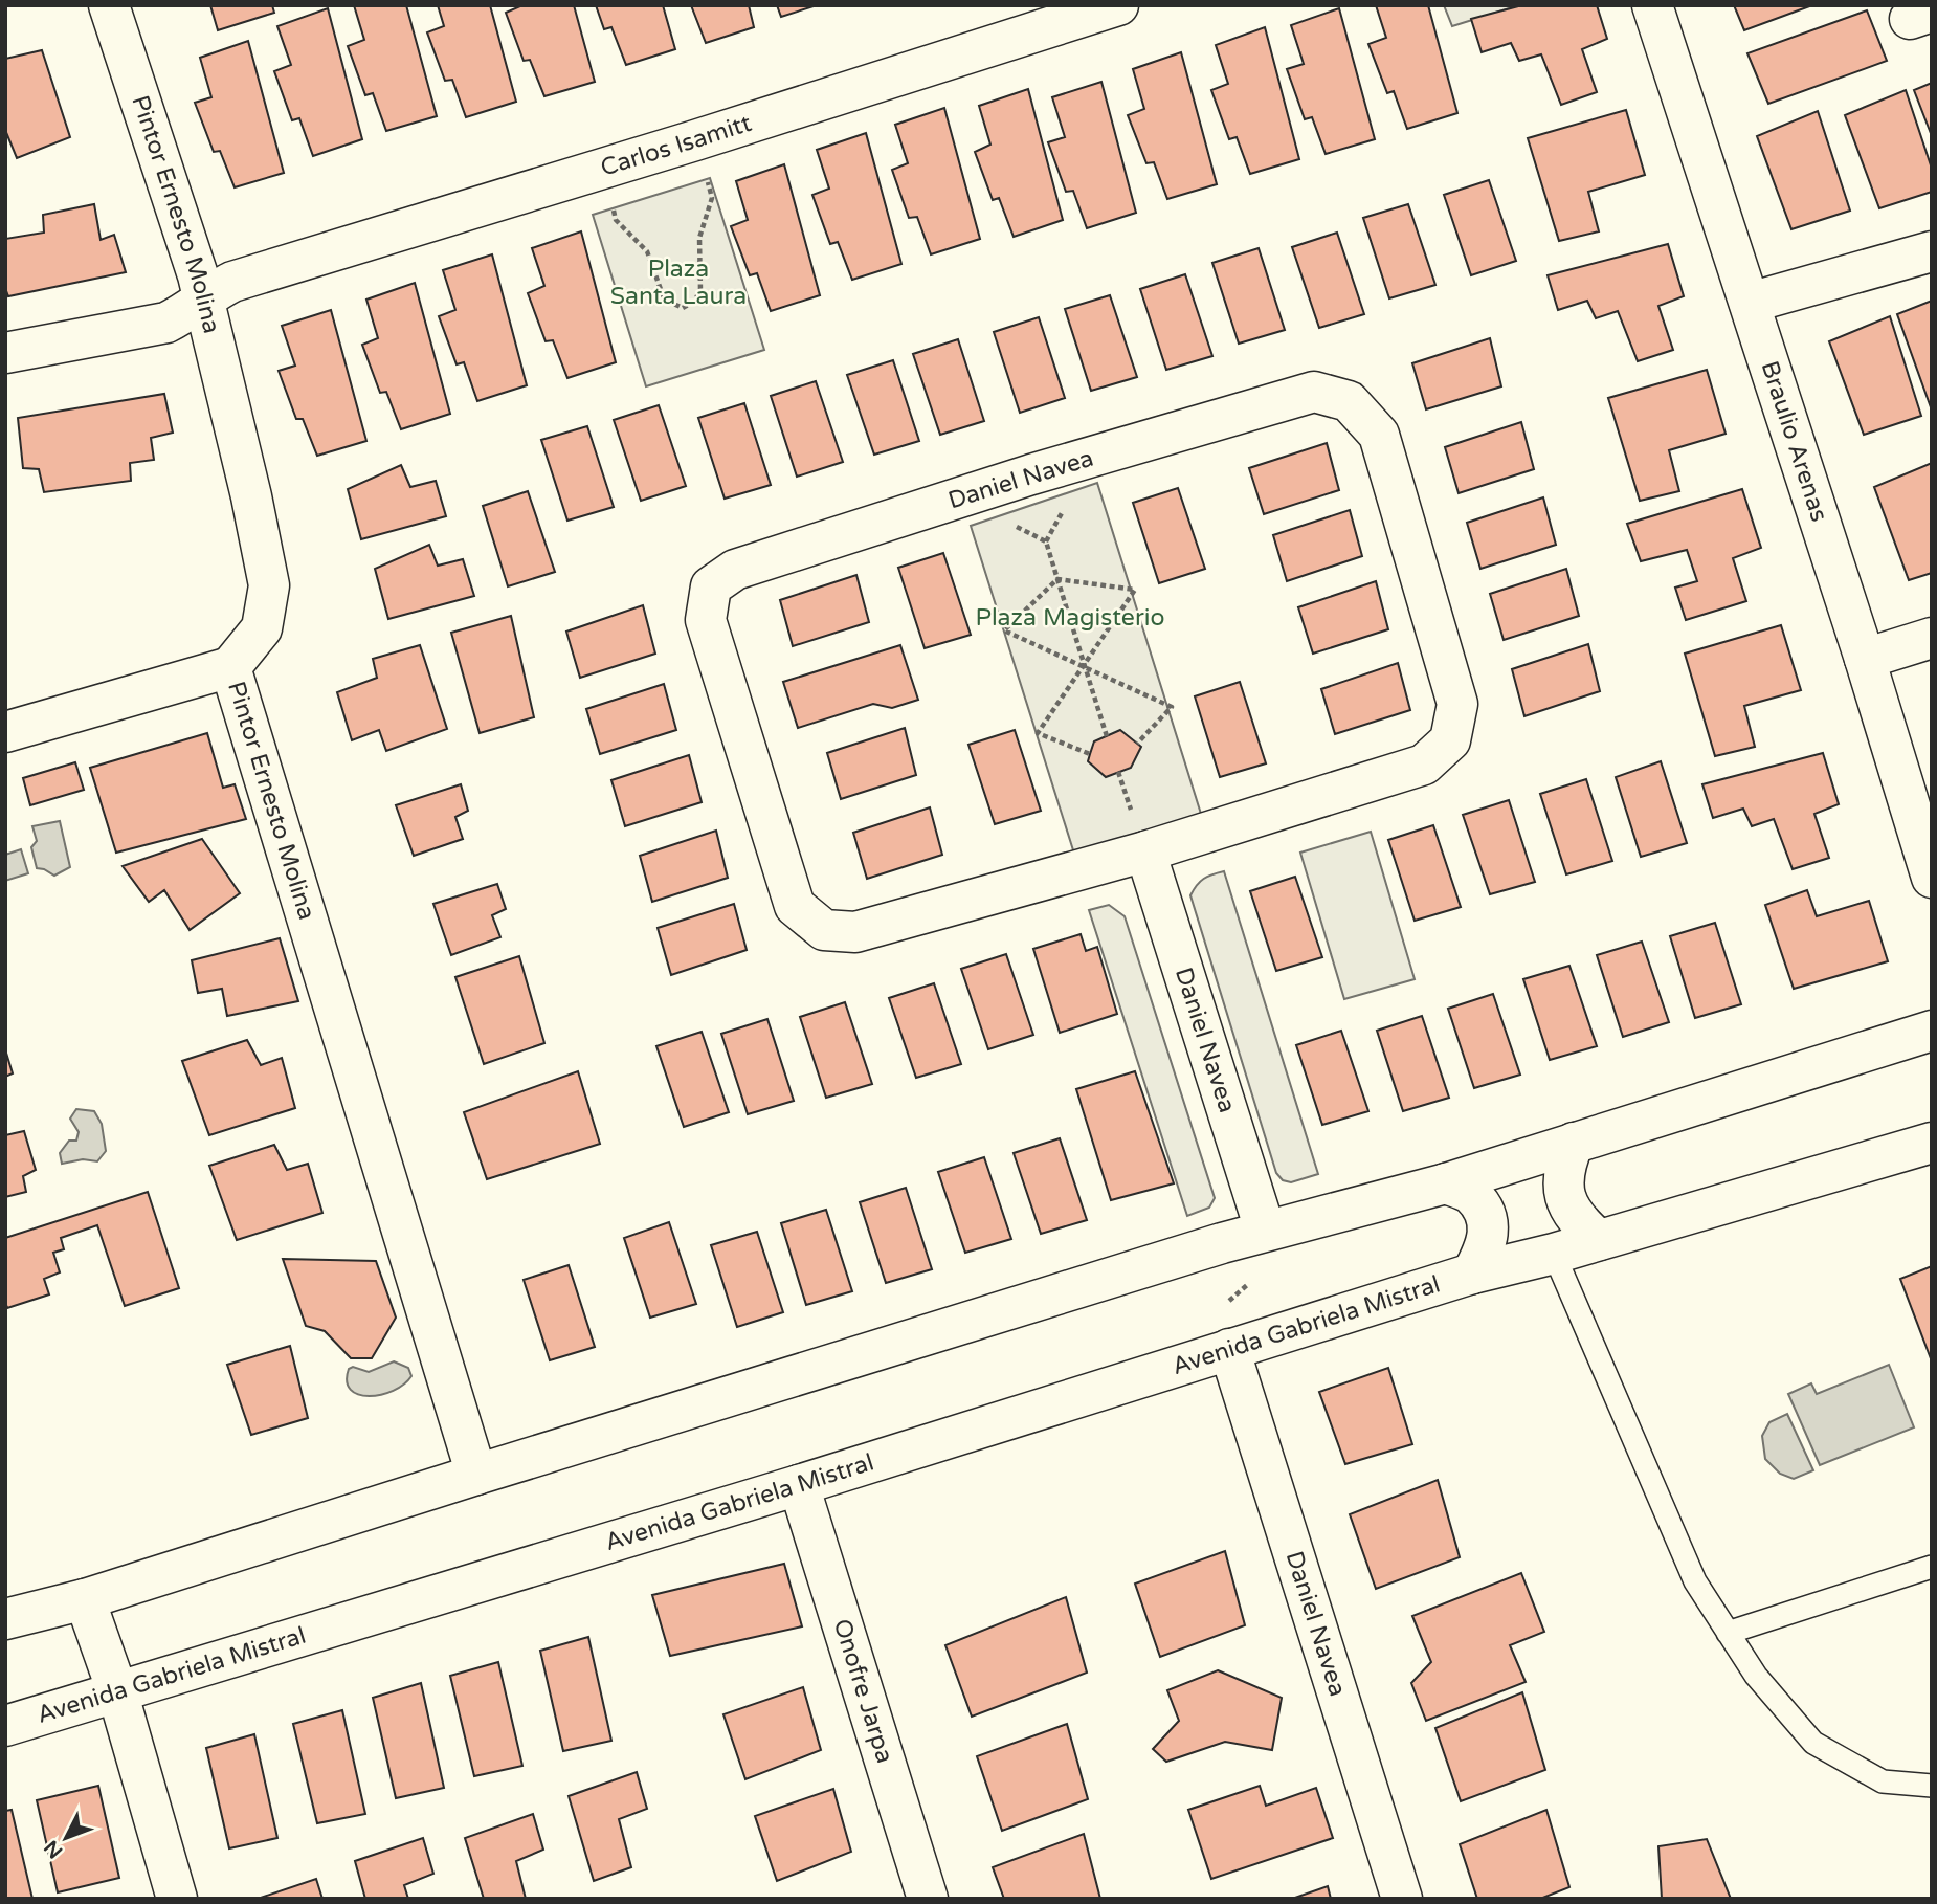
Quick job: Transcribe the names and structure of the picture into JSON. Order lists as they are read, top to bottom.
{
  "streets": {
    "street": [
      "Carlos Isamitt",
      "Pintor Ernesto Molina",
      "Braulio Arenas",
      "Daniel Navea",
      "Avenida Gabriela Mistral",
      "Onofre Jarpa"
    ]
  },
  "crossings": [
    ["Carlos Isamitt", "Pintor Ernesto Molina"],
    ["Daniel Navea", "Avenida Gabriela Mistral"],
    ["Avenida Gabriela Mistral", "Onofre Jarpa"]
  ],
  "parks": ["Plaza Santa Laura", "Plaza Magisterio"],
  "north": "bottom left"
}
